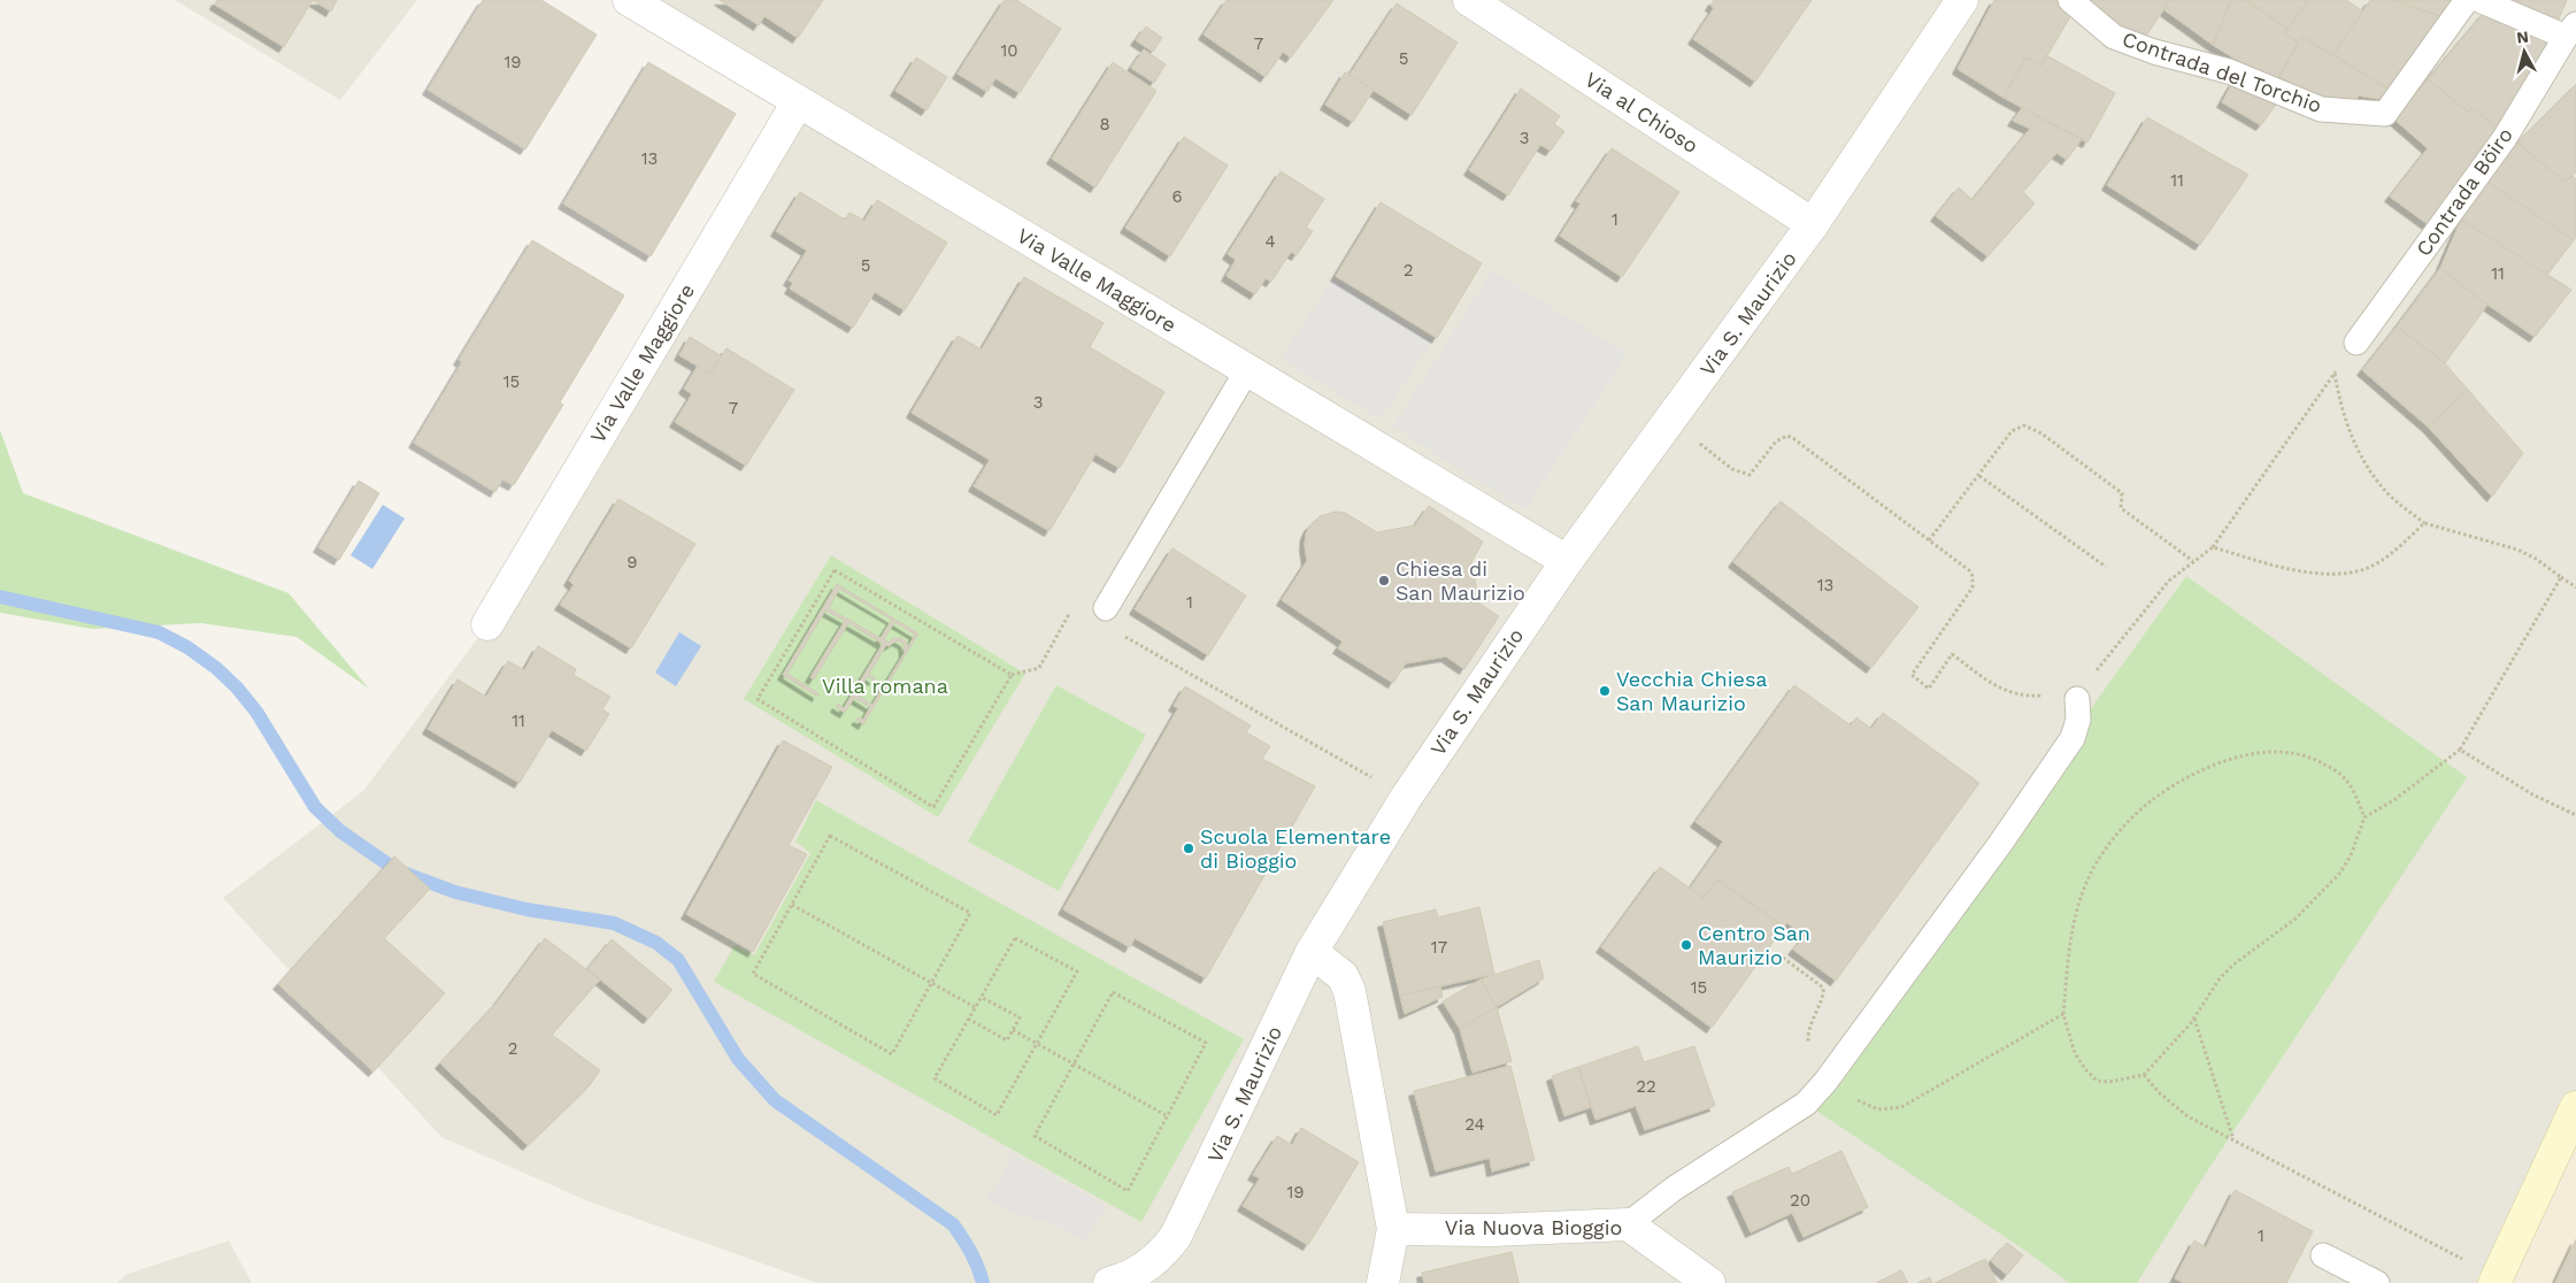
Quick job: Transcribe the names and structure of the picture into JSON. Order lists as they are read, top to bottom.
{
  "streets": {
    "street": [
      "Via al Chioso",
      "Via Valle Maggiore",
      "Via S. Maurizio",
      "Via Nuova Bioggio"
    ],
    "lane": ["Contrada del Torchio", "Contrada Böiro"]
  },
  "crossings": [
    ["Via al Chioso", "Via S. Maurizio"],
    ["Via Valle Maggiore", "Via S. Maurizio"]
  ],
  "parks": ["Villa romana"],
  "places": [
    "Chiesa di San Maurizio",
    "Vecchia Chiesa San Maurizio",
    "Scuola Elementare di Bioggio",
    "Centro San Maurizio"
  ],
  "house_numbers": [
    "7",
    "10",
    "5",
    "19",
    "8",
    "3",
    "13",
    "11",
    "6",
    "1",
    "4",
    "5",
    "2",
    "11",
    "15",
    "3",
    "7",
    "9",
    "13",
    "1",
    "11",
    "17",
    "15",
    "2",
    "22",
    "24",
    "19",
    "20",
    "1"
  ],
  "north": "top"
}
